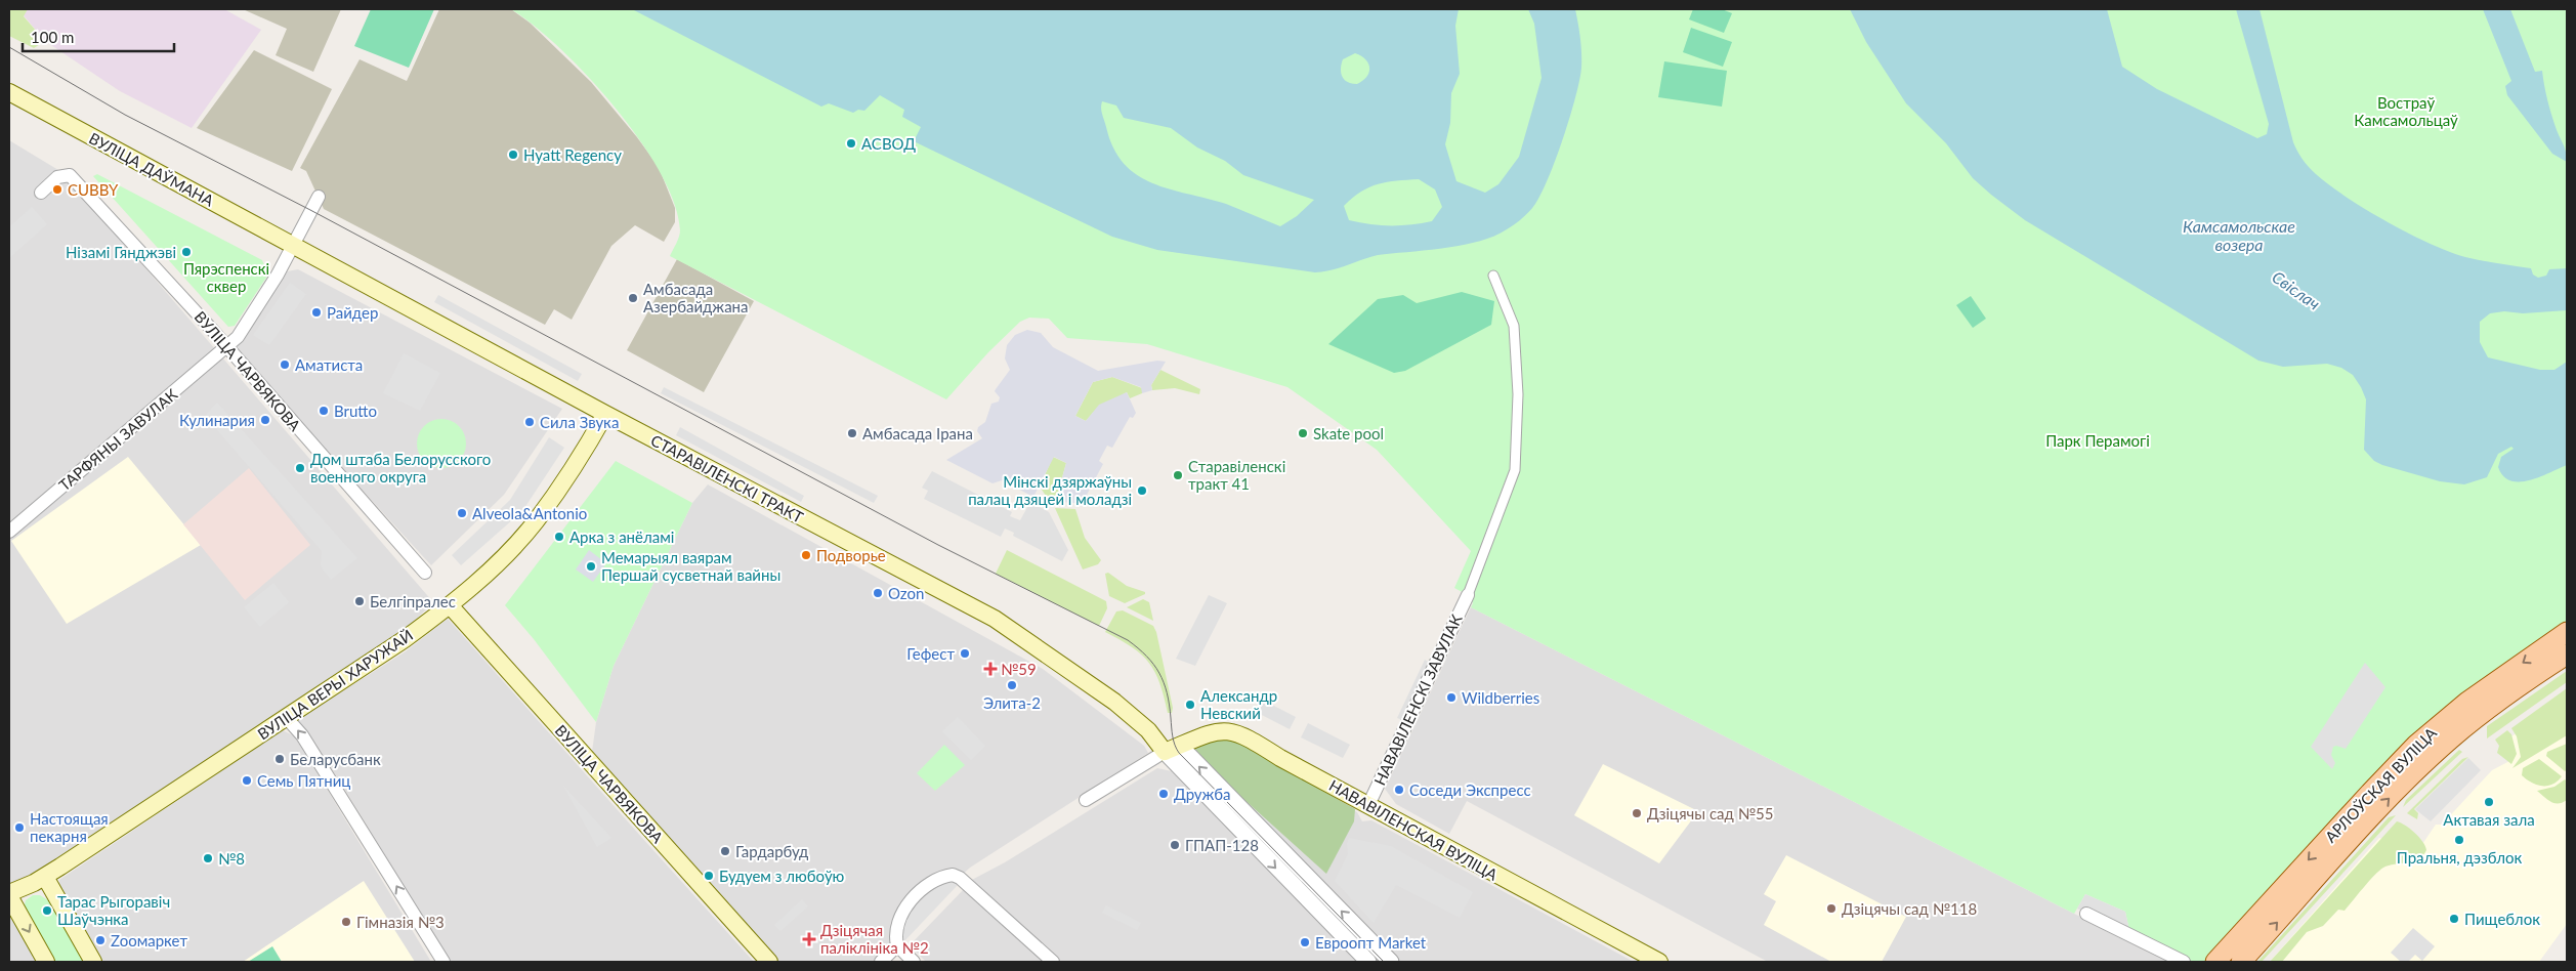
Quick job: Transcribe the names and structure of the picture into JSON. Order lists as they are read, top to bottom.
{
  "streets": {
    "main road": [
      "ВУЛІЦА ДАЎМАНА",
      "ВУЛІЦА ЧАРВЯКОВА",
      "СТАРАВІЛЕНСКІ ТРАКТ",
      "ВУЛІЦА ВЕРЫ ХАРУЖАЙ",
      "АРЛОЎСКАЯ ВУЛІЦА",
      "НАВАВІЛЕНСКАЯ ВУЛІЦА"
    ],
    "street": ["ТАРФЯНЫ ЗАВУЛАК", "НАВАВІЛЕНСКІ ЗАВУЛАК"]
  },
  "crossings": [
    ["ВУЛІЦА ДАЎМАНА", "ТАРФЯНЫ ЗАВУЛАК"],
    ["ВУЛІЦА ДАЎМАНА", "СТАРАВІЛЕНСКІ ТРАКТ"],
    ["ВУЛІЦА ЧАРВЯКОВА", "ТАРФЯНЫ ЗАВУЛАК"],
    ["ВУЛІЦА ЧАРВЯКОВА", "ВУЛІЦА ВЕРЫ ХАРУЖАЙ"],
    ["ТАРФЯНЫ ЗАВУЛАК", "СТАРАВІЛЕНСКІ ТРАКТ"],
    ["СТАРАВІЛЕНСКІ ТРАКТ", "ВУЛІЦА ВЕРЫ ХАРУЖАЙ"],
    ["СТАРАВІЛЕНСКІ ТРАКТ", "НАВАВІЛЕНСКАЯ ВУЛІЦА"],
    ["НАВАВІЛЕНСКІ ЗАВУЛАК", "НАВАВІЛЕНСКАЯ ВУЛІЦА"]
  ],
  "water": ["Камсамольскае возера", "Свіслач"],
  "parks": ["Востраў Камсамольцаў", "Пярэспенскі сквер", "Парк Перамогі"],
  "places": {
    "other": [
      "АСВОД",
      "Hyatt Regency",
      "CUBBY",
      "Нізамі Гянджэві",
      "Амбасада Азербайджана",
      "Райдер",
      "Аматиста",
      "Brutto",
      "Кулинария",
      "Сила Звука",
      "Амбасада Ірана",
      "Skate pool",
      "Дом штаба Белорусского военного округа",
      "Старавіленскі тракт 41",
      "Мінскі дзяржаўны палац дзяцей і моладзі",
      "Alveola&Antonio",
      "Арка з анёламі",
      "Подворье",
      "Мемарыял ваярам Першай сусветнай вайны",
      "Ozon",
      "Белгіпралес",
      "Гефест",
      "Элита-2",
      "Wildberries",
      "Александр Невский",
      "Беларусбанк",
      "Семь Пятниц",
      "Соседи Экспресс",
      "Дружба",
      "Актавая зала",
      "Дзіцячы сад №55",
      "Настоящая пекарня",
      "Пральня, дэзблок",
      "ГПАП-128",
      "Гардарбуд",
      "№8",
      "Будуем з любоўю",
      "Дзіцячы сад №118",
      "Тарас Рыгоравіч Шаўчэнка",
      "Пищеблок",
      "Гімназія №3",
      "Zooмаркет",
      "Евроопт Market"
    ],
    "health": ["№59", "Дзіцячая паліклініка №2"]
  },
  "scale_bar": "100 m"
}
